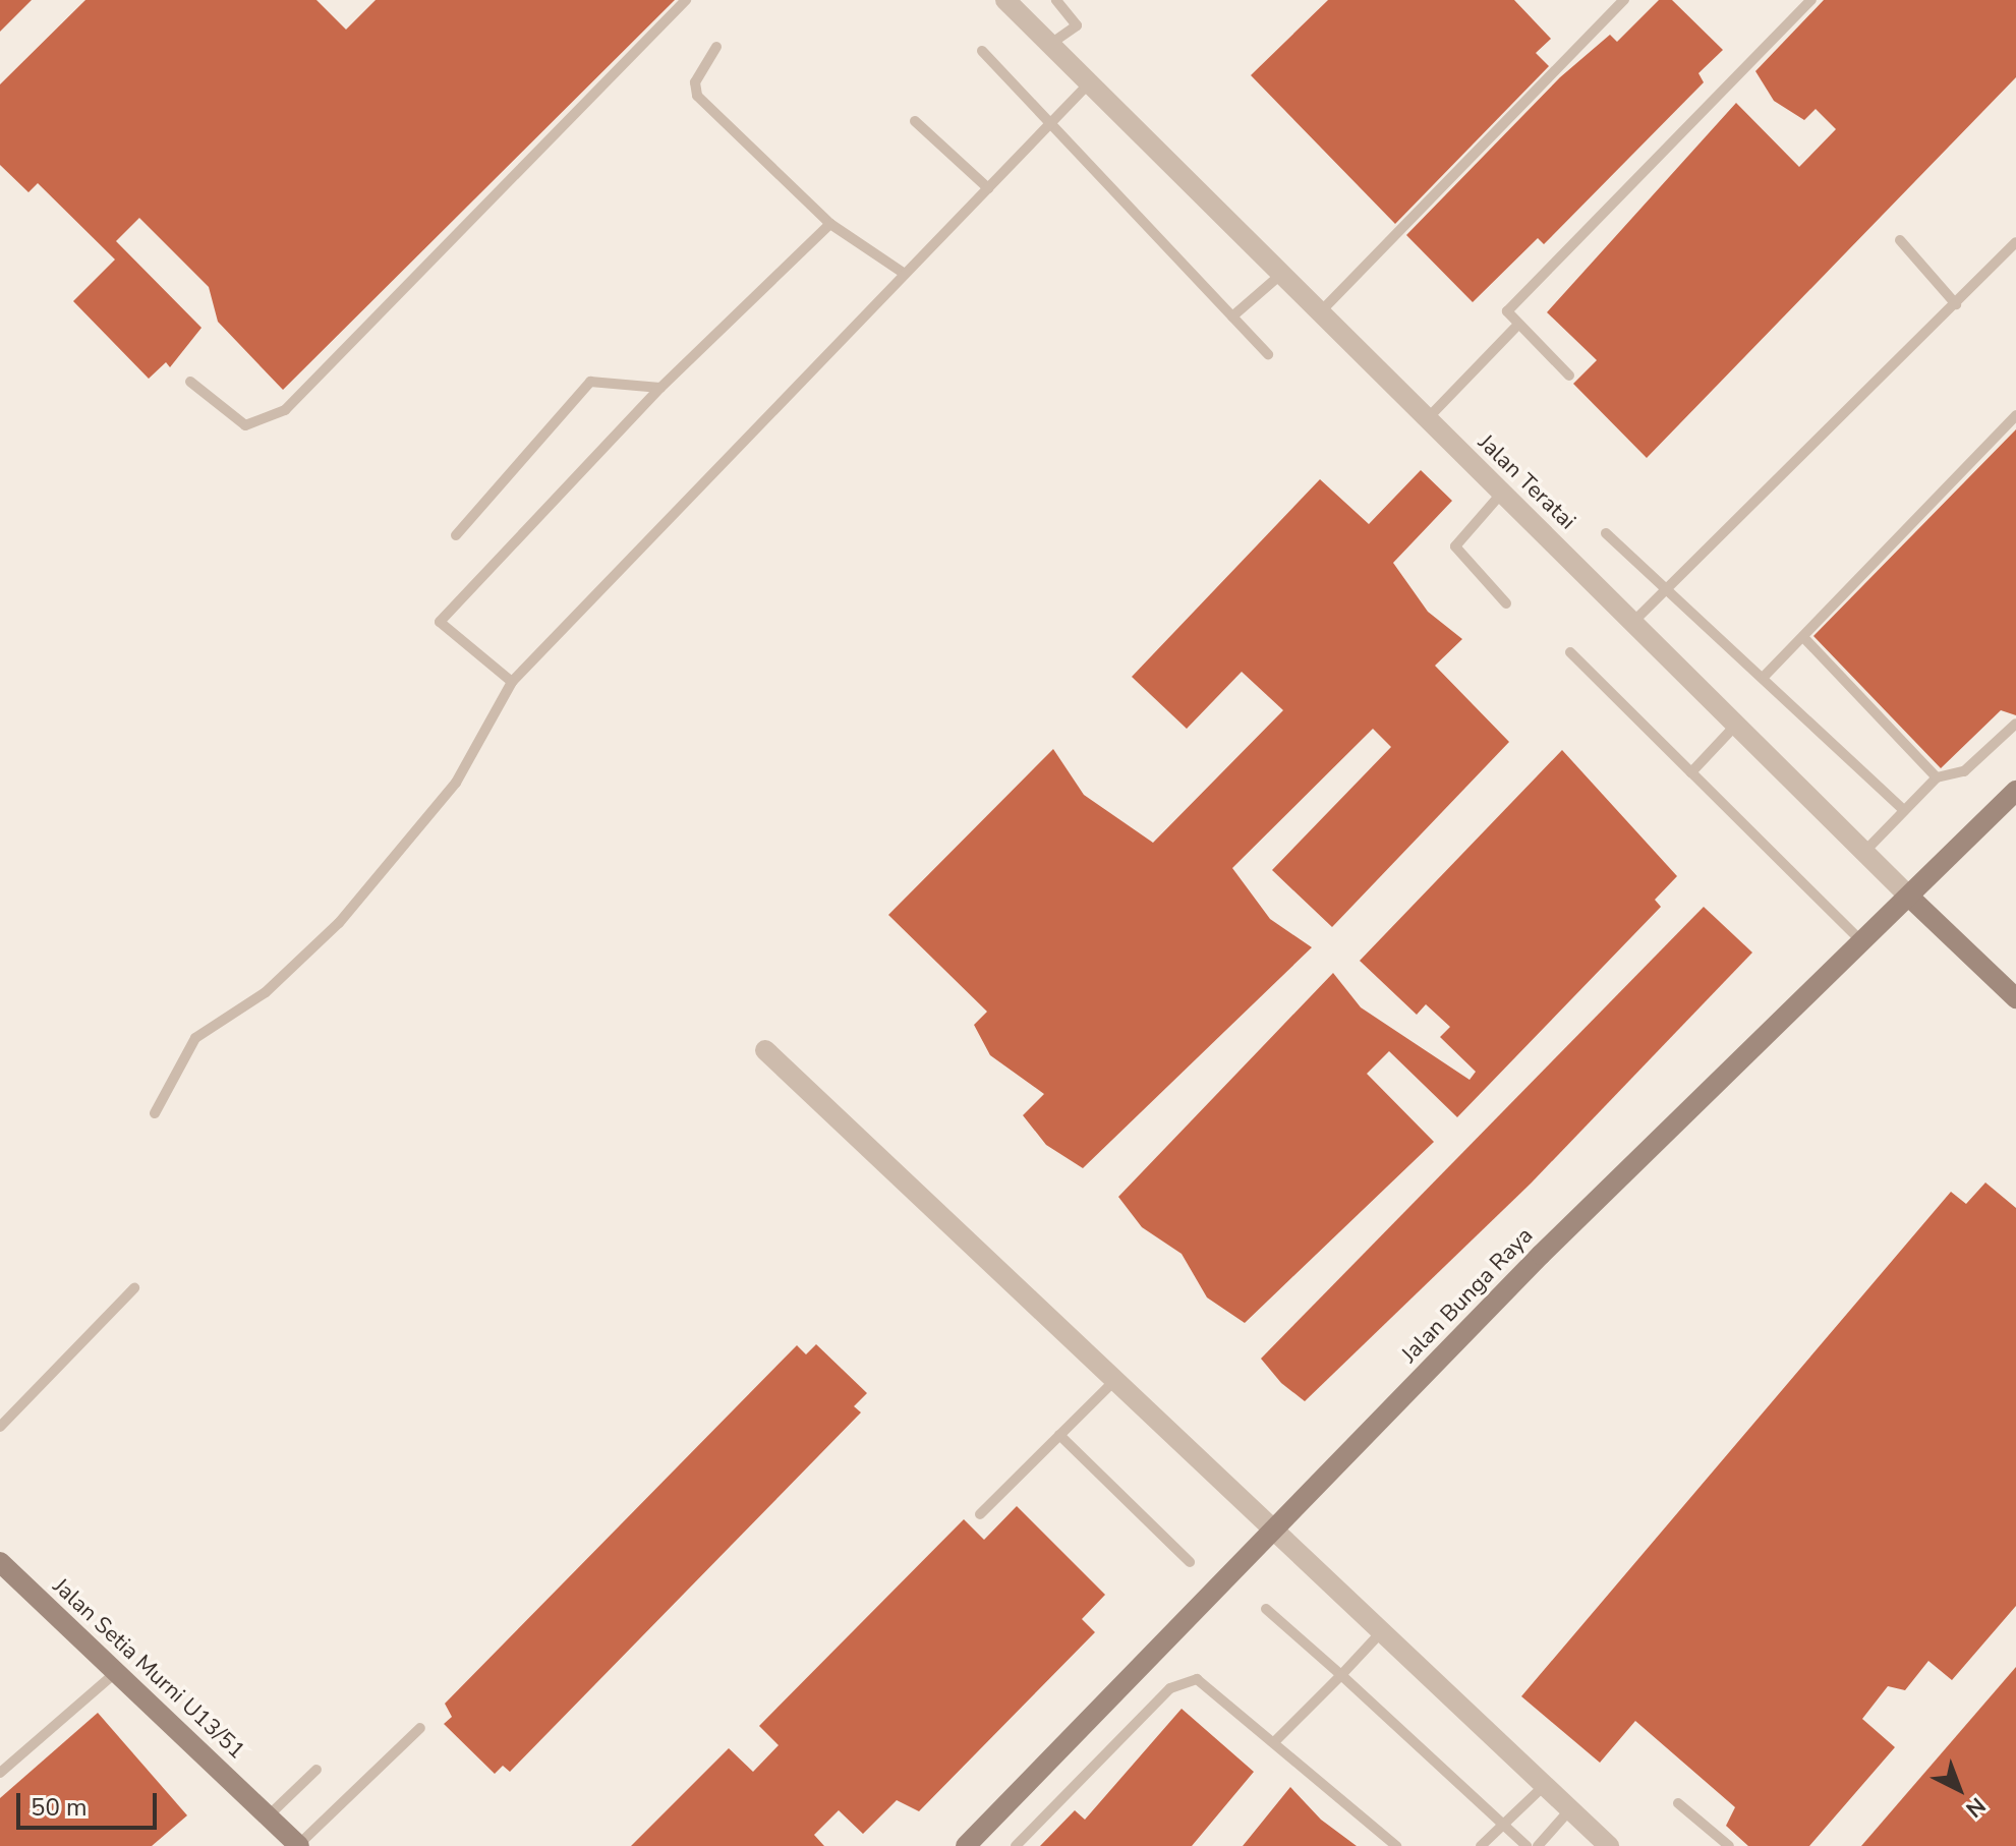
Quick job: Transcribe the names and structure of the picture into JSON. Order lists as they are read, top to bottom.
{
  "streets": {
    "street": ["Jalan Teratai", "Jalan Bunga Raya", "Jalan Setia Murni U13/51"]
  },
  "crossings": [
    ["Jalan Teratai", "Jalan Bunga Raya"]
  ],
  "scale_bar": "50 m",
  "north": "bottom right"
}
